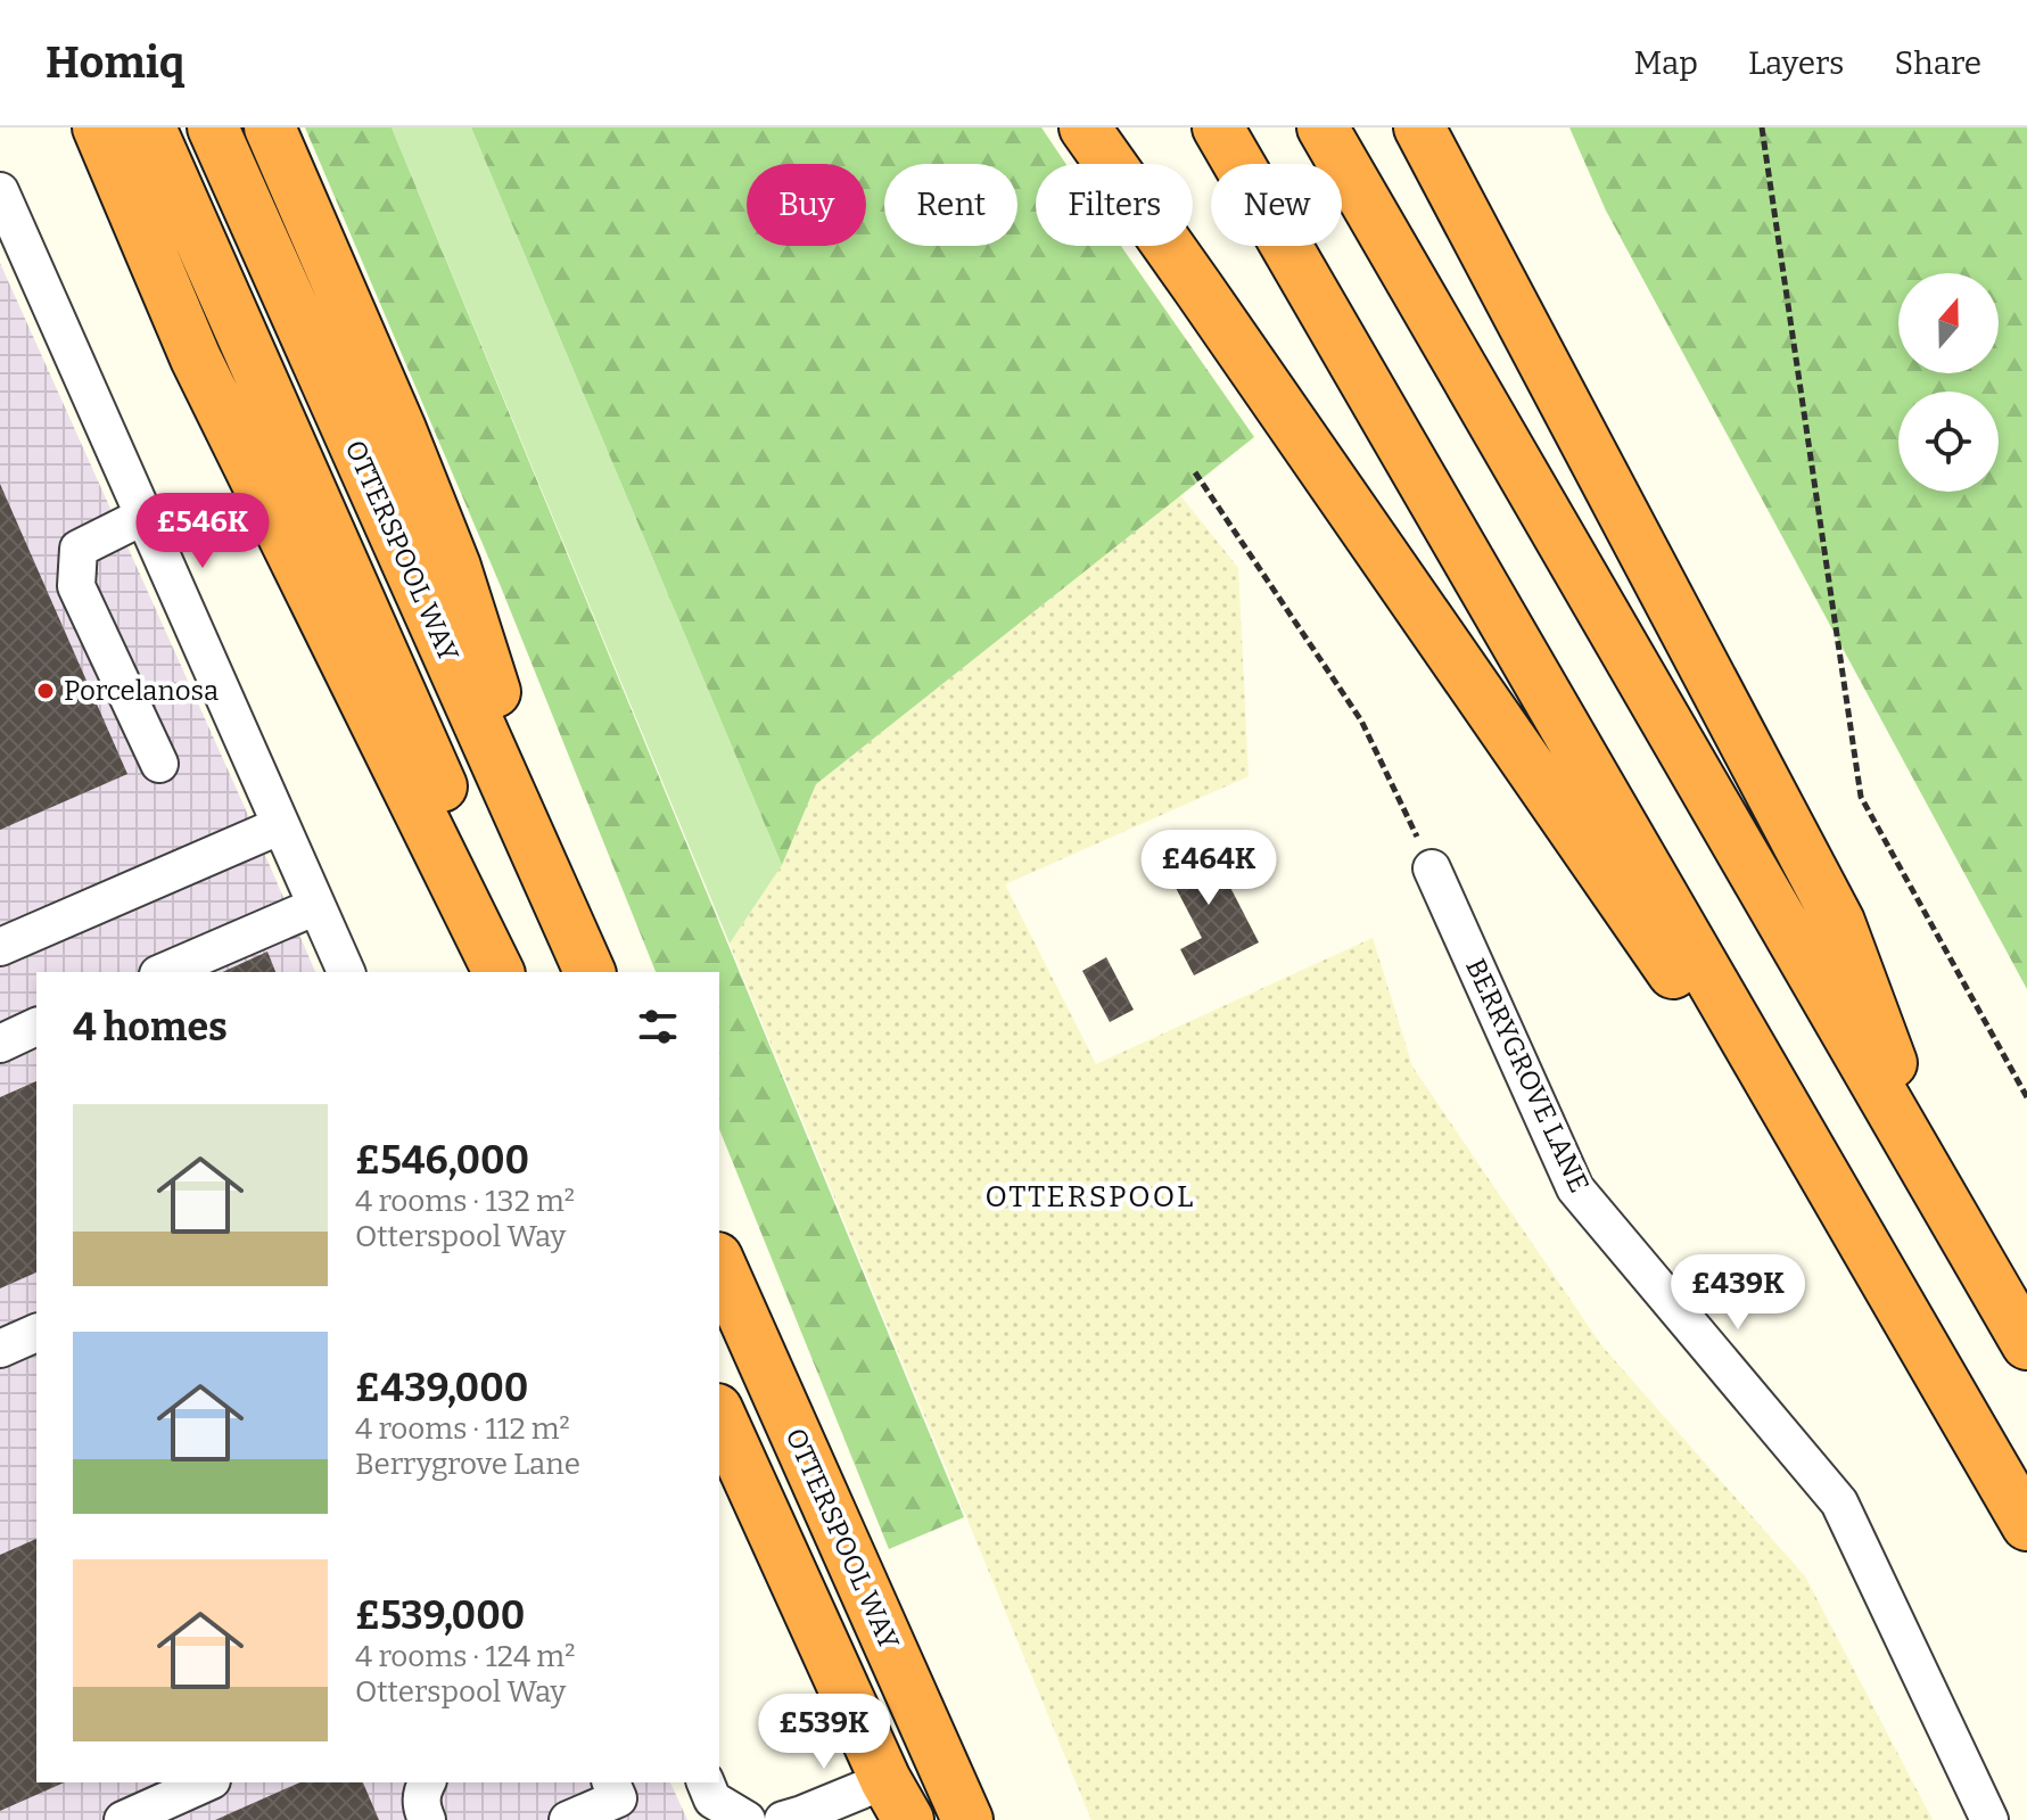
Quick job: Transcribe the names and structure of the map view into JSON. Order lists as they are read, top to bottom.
{
  "streets": {
    "highway": ["OTTERSPOOL WAY"],
    "street": ["BERRYGROVE LANE"]
  },
  "districts": ["OTTERSPOOL"],
  "places": ["Porcelanosa"],
  "north": "top",
  "page": {
    "header": "Homiq",
    "nav": ["Map", "Layers", "Share"],
    "chip": [
      "Buy",
      "Rent",
      "Filters",
      "New"
    ],
    "price": [
      "£546K",
      "£464K",
      "£439K",
      "£539K"
    ],
    "heading": "4 homes",
    "list": [
      {
        "name": "£546,000",
        "note": "4 rooms · 132 m² · Otterspool Way"
      },
      {
        "name": "£439,000",
        "note": "4 rooms · 112 m² · Berrygrove Lane"
      },
      {
        "name": "£539,000",
        "note": "4 rooms · 124 m² · Otterspool Way"
      }
    ]
  }
}
